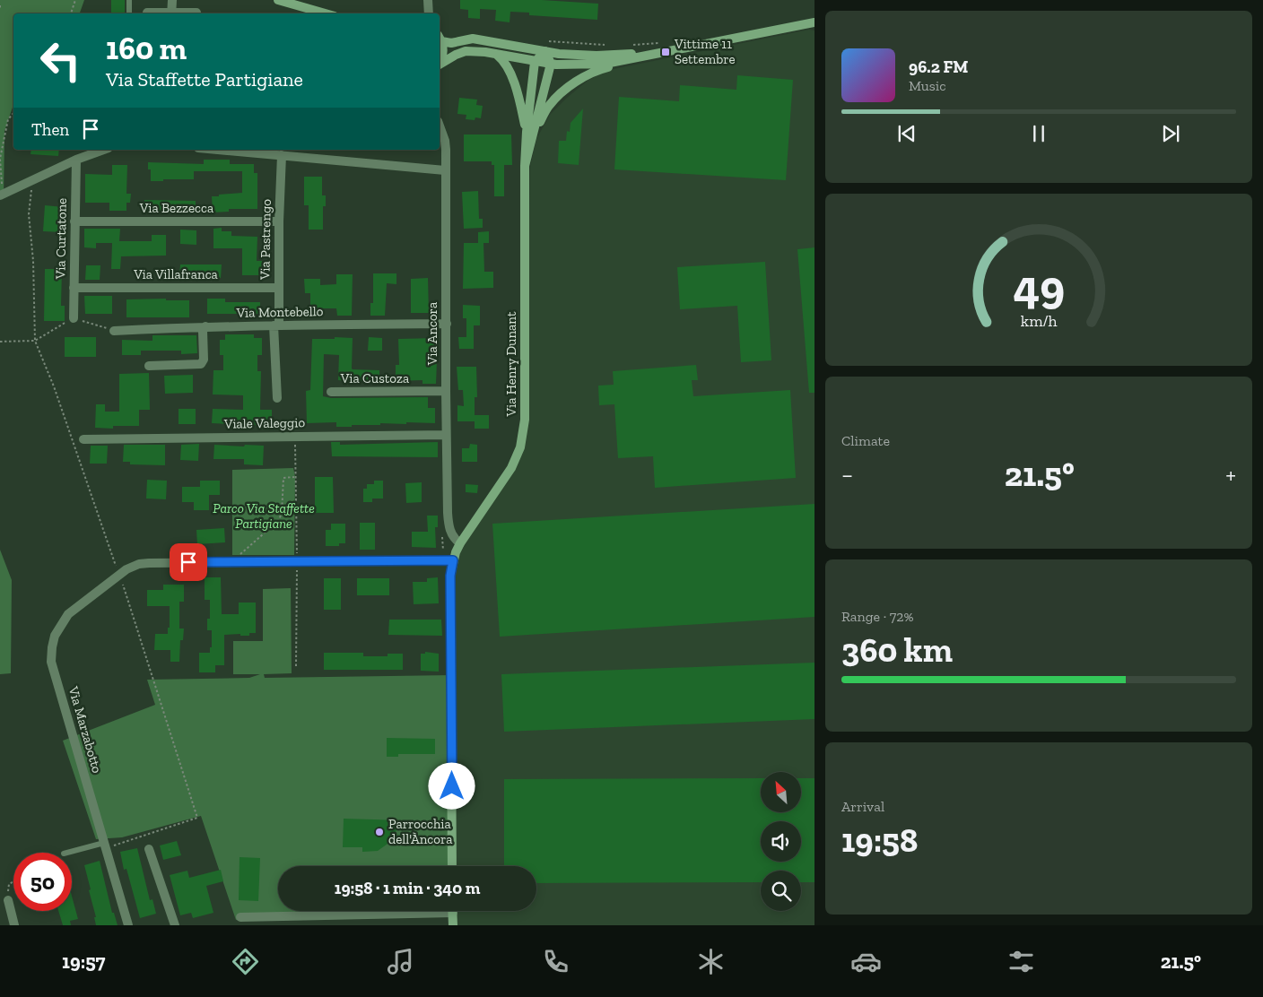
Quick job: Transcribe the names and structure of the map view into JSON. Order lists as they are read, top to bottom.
{
  "streets": {
    "main road": ["Via Henry Dunant"],
    "street": [
      "Via Bezzecca",
      "Via Curtatone",
      "Via Pastrengo",
      "Via Villafranca",
      "Via Montebello",
      "Via Ancora",
      "Via Custoza",
      "Viale Valeggio",
      "Via Marzabotto"
    ]
  },
  "crossings": [
    ["Via Bezzecca", "Via Curtatone"],
    ["Via Bezzecca", "Via Pastrengo"],
    ["Via Curtatone", "Via Villafranca"],
    ["Via Pastrengo", "Via Villafranca"],
    ["Via Pastrengo", "Via Montebello"],
    ["Via Montebello", "Via Ancora"],
    ["Via Ancora", "Via Henry Dunant"],
    ["Via Ancora", "Via Custoza"],
    ["Via Ancora", "Viale Valeggio"]
  ],
  "parks": ["Parco Via Staffette Partigiane"],
  "places": {
    "transit": ["Vittime 11 Settembre"],
    "other": ["Parrocchia dell'Àncora"]
  },
  "north": "top left",
  "page": {
    "turn": ["160 m", "Via Staffette Partigiane"],
    "song": ["96.2 FM", "Music"],
    "then": "Then",
    "tile": [
      "Climate",
      ["Range · 72%", "360 km"],
      ["Arrival", "19:58"]
    ],
    "heat": ["−", "21.5°", "+"],
    "limit": "50",
    "trip": "19:58 · 1 min · 340 m",
    "tabs": ["19:57", "21.5°"],
    "gauge": ["49", "km/h"]
  }
}
